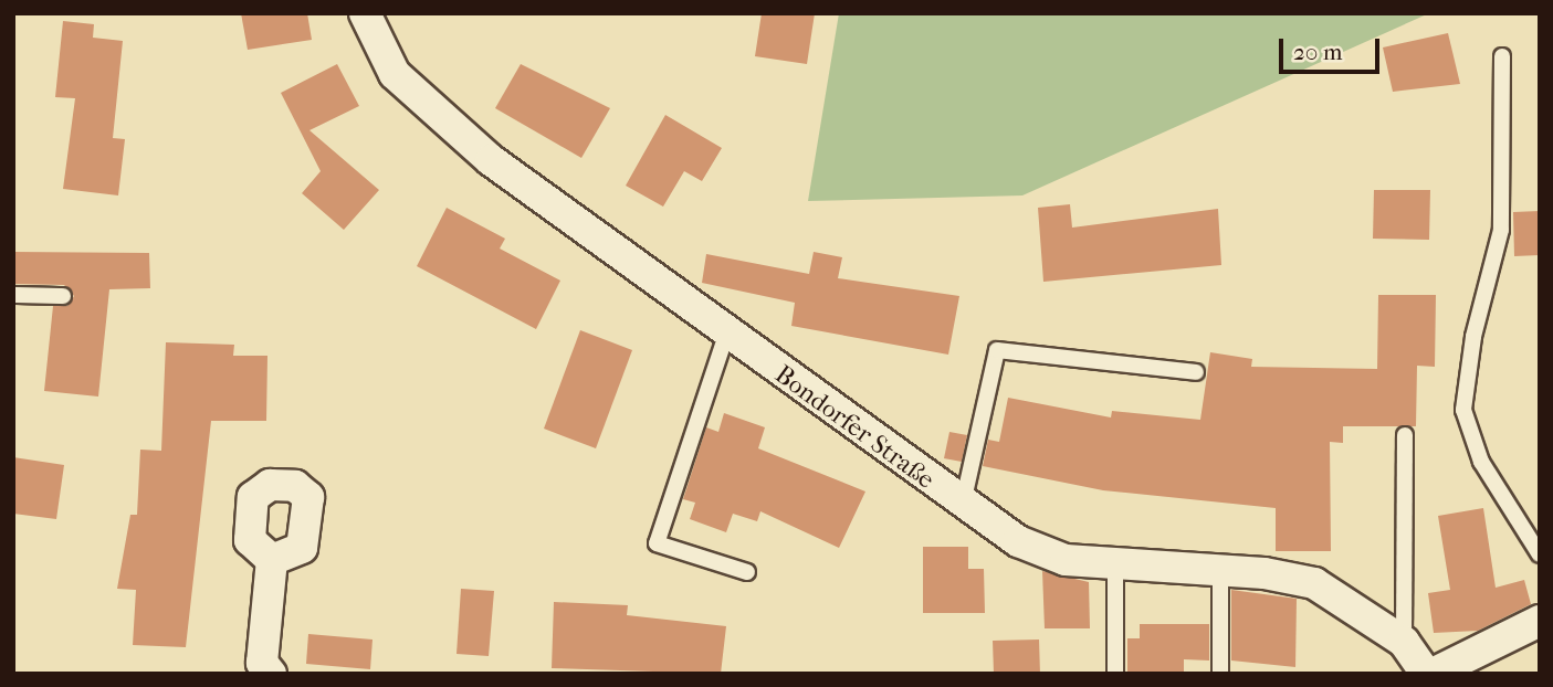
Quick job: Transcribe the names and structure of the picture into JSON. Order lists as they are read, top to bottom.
{
  "streets": {
    "street": ["Bondorfer Straße"]
  },
  "scale_bar": "20 m"
}
